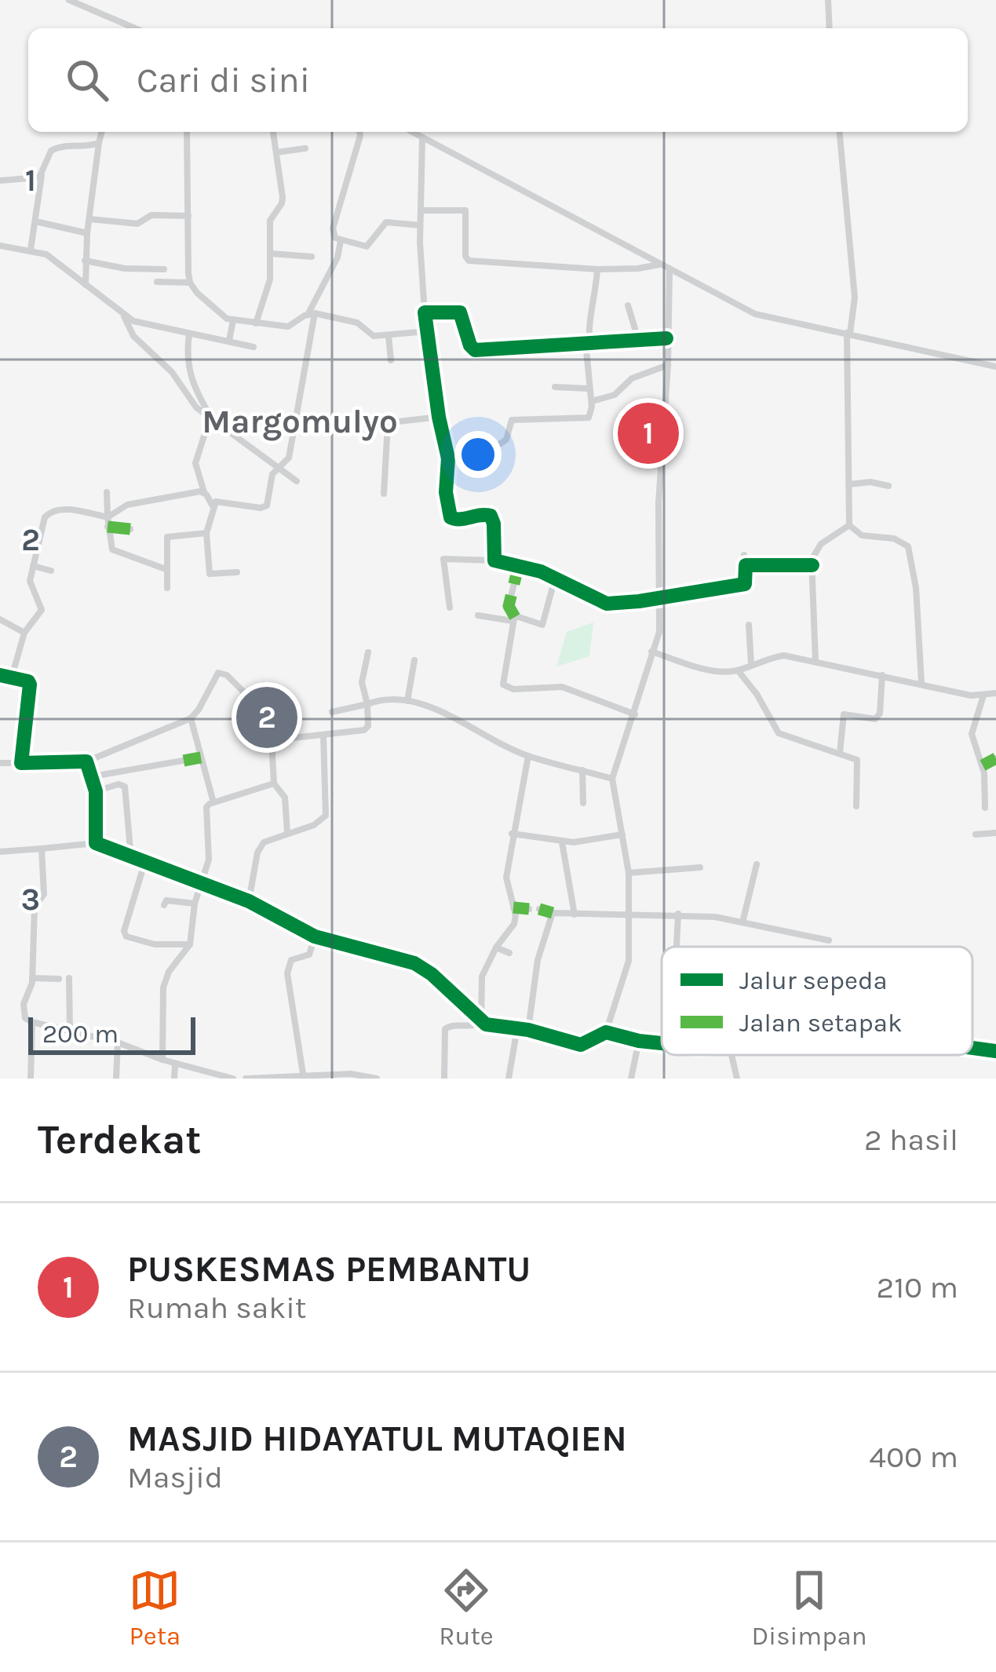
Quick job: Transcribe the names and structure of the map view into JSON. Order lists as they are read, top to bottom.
{
  "districts": ["Margomulyo"],
  "legend": ["Jalur sepeda", "Jalan setapak"],
  "scale_bar": "200 m",
  "page": {
    "search": "Cari di sini",
    "pins": ["1", "2"],
    "scale": "200 m",
    "heading": ["Terdekat", "2 hasil"],
    "list": [
      {
        "mark": "1",
        "name": "PUSKESMAS PEMBANTU",
        "note": "Rumah sakit",
        "value": "210 m"
      },
      {
        "mark": "2",
        "name": "MASJID HIDAYATUL MUTAQIEN",
        "note": "Masjid",
        "value": "400 m"
      }
    ],
    "nav": ["Peta", "Rute", "Disimpan"]
  },
  "grid": {
    "rows": ["1", "2", "3"]
  }
}
